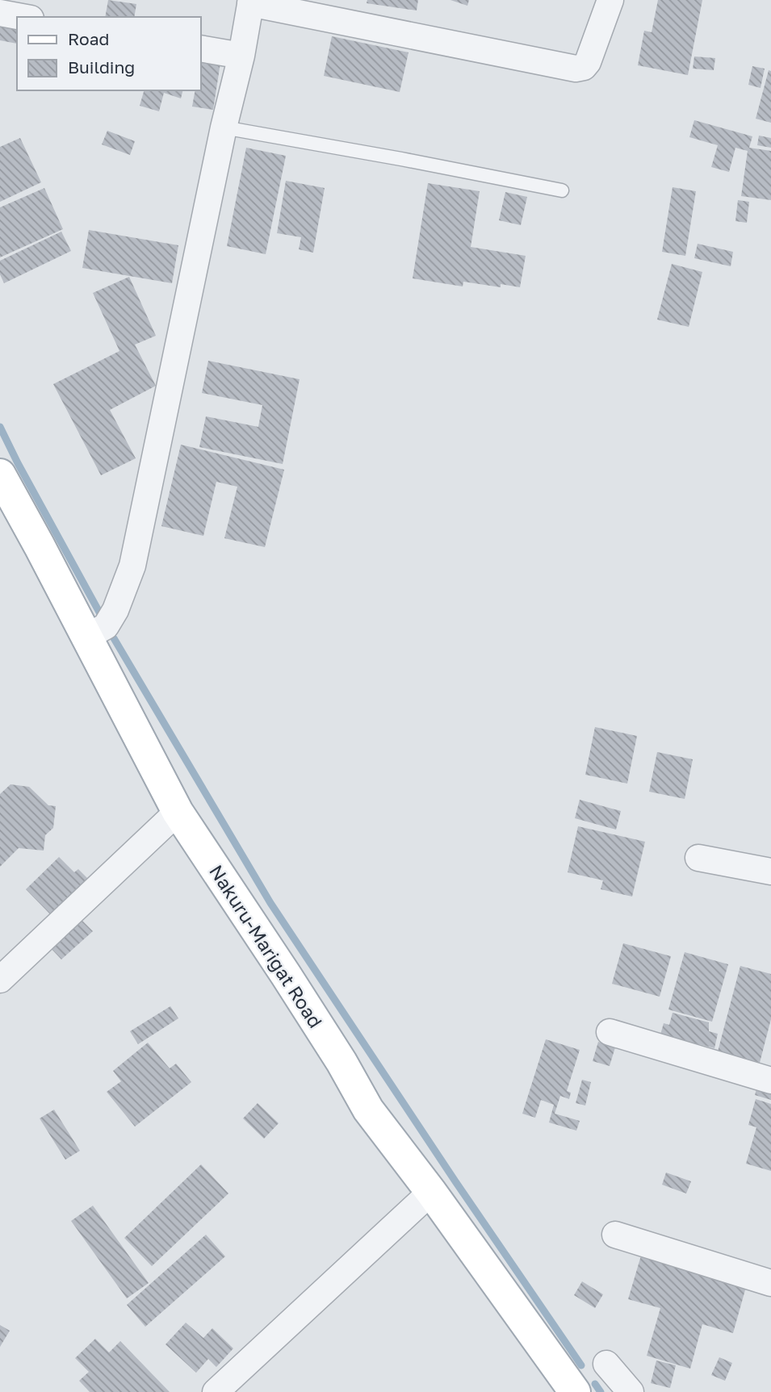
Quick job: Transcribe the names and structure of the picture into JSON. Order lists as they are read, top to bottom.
{
  "streets": {
    "main road": ["Nakuru-Marigat Road"]
  },
  "legend": ["Road", "Building"]
}
